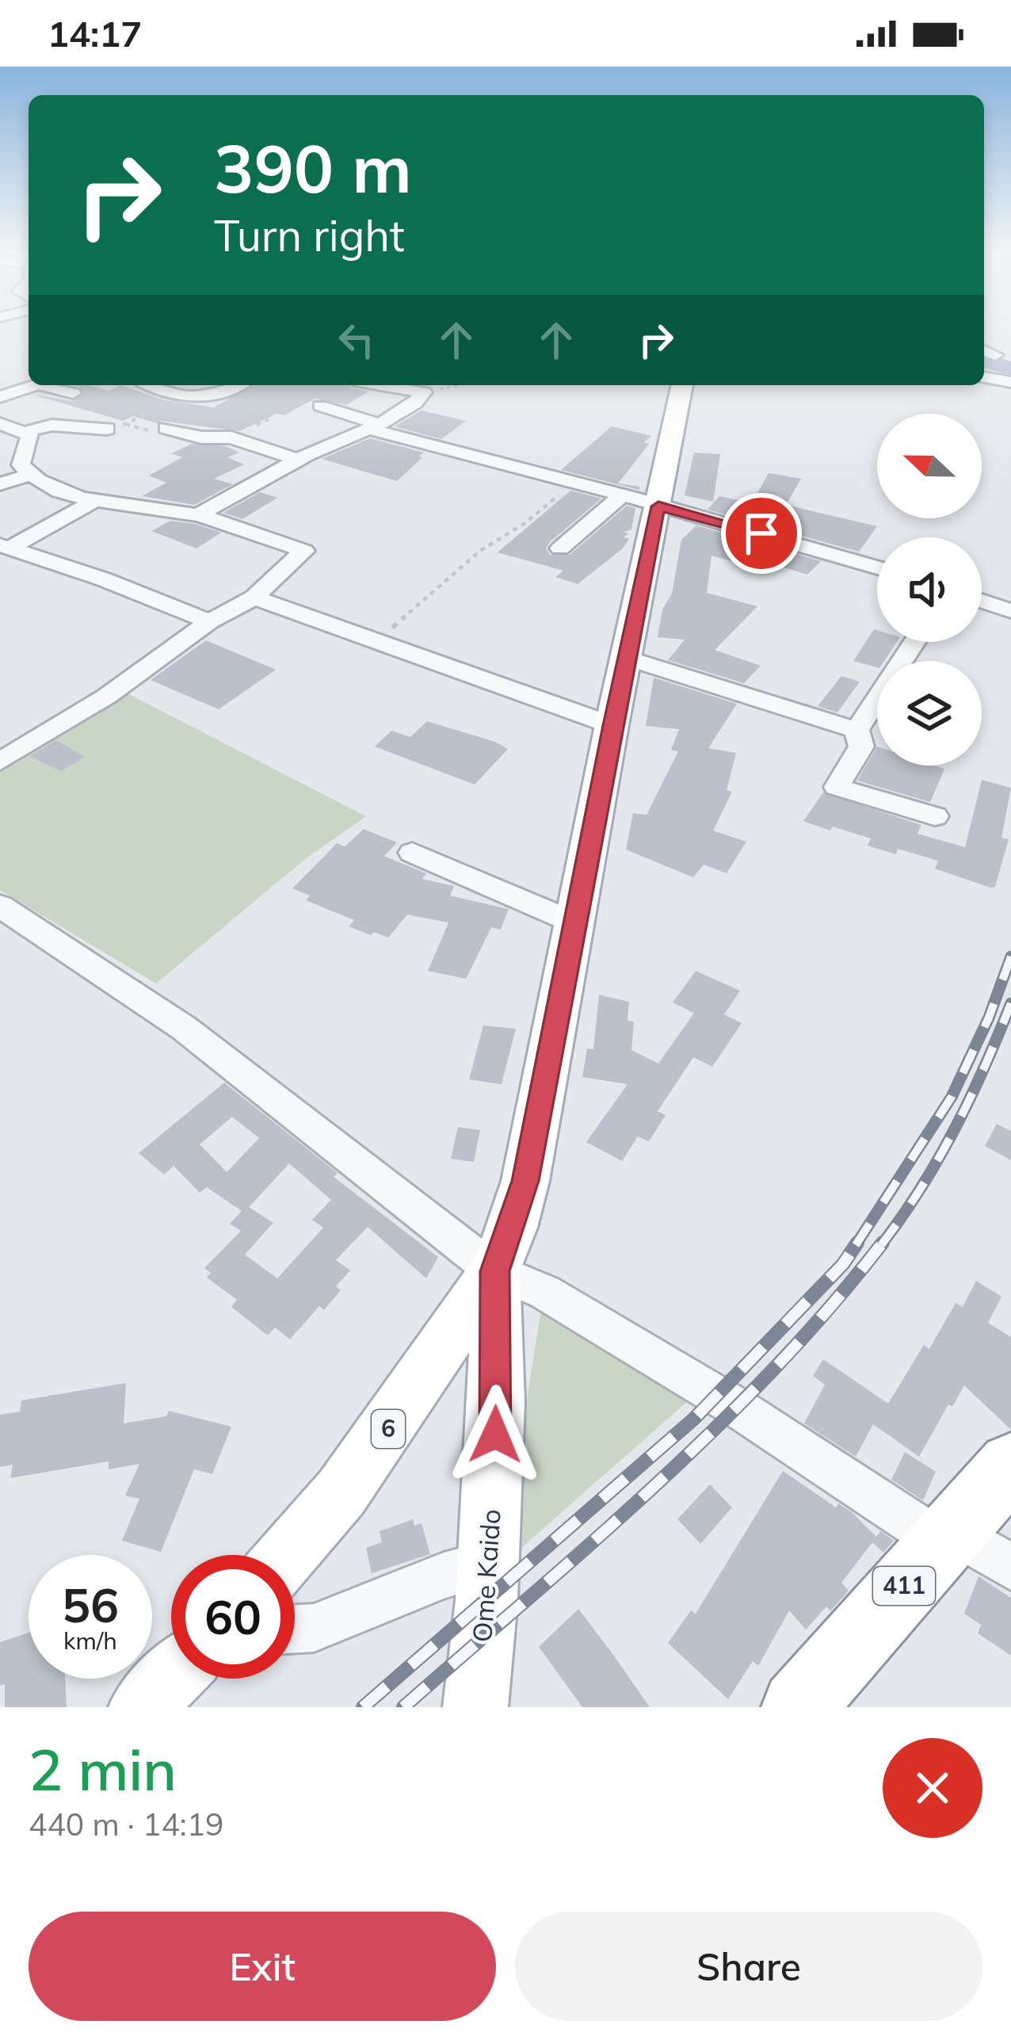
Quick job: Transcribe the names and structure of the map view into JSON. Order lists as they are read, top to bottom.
{
  "streets": {
    "highway": ["411"],
    "main road": ["6", "Ome Kaido"]
  },
  "crossings": [
    ["6", "Ome Kaido"]
  ],
  "north": "left",
  "page": {
    "status": "14:17",
    "turn": ["390 m", "Turn right"],
    "speed": "56 km/h",
    "limit": "60",
    "heading": ["2 min", "440 m · 14:19"],
    "buttons": ["Exit", "Share"]
  }
}
